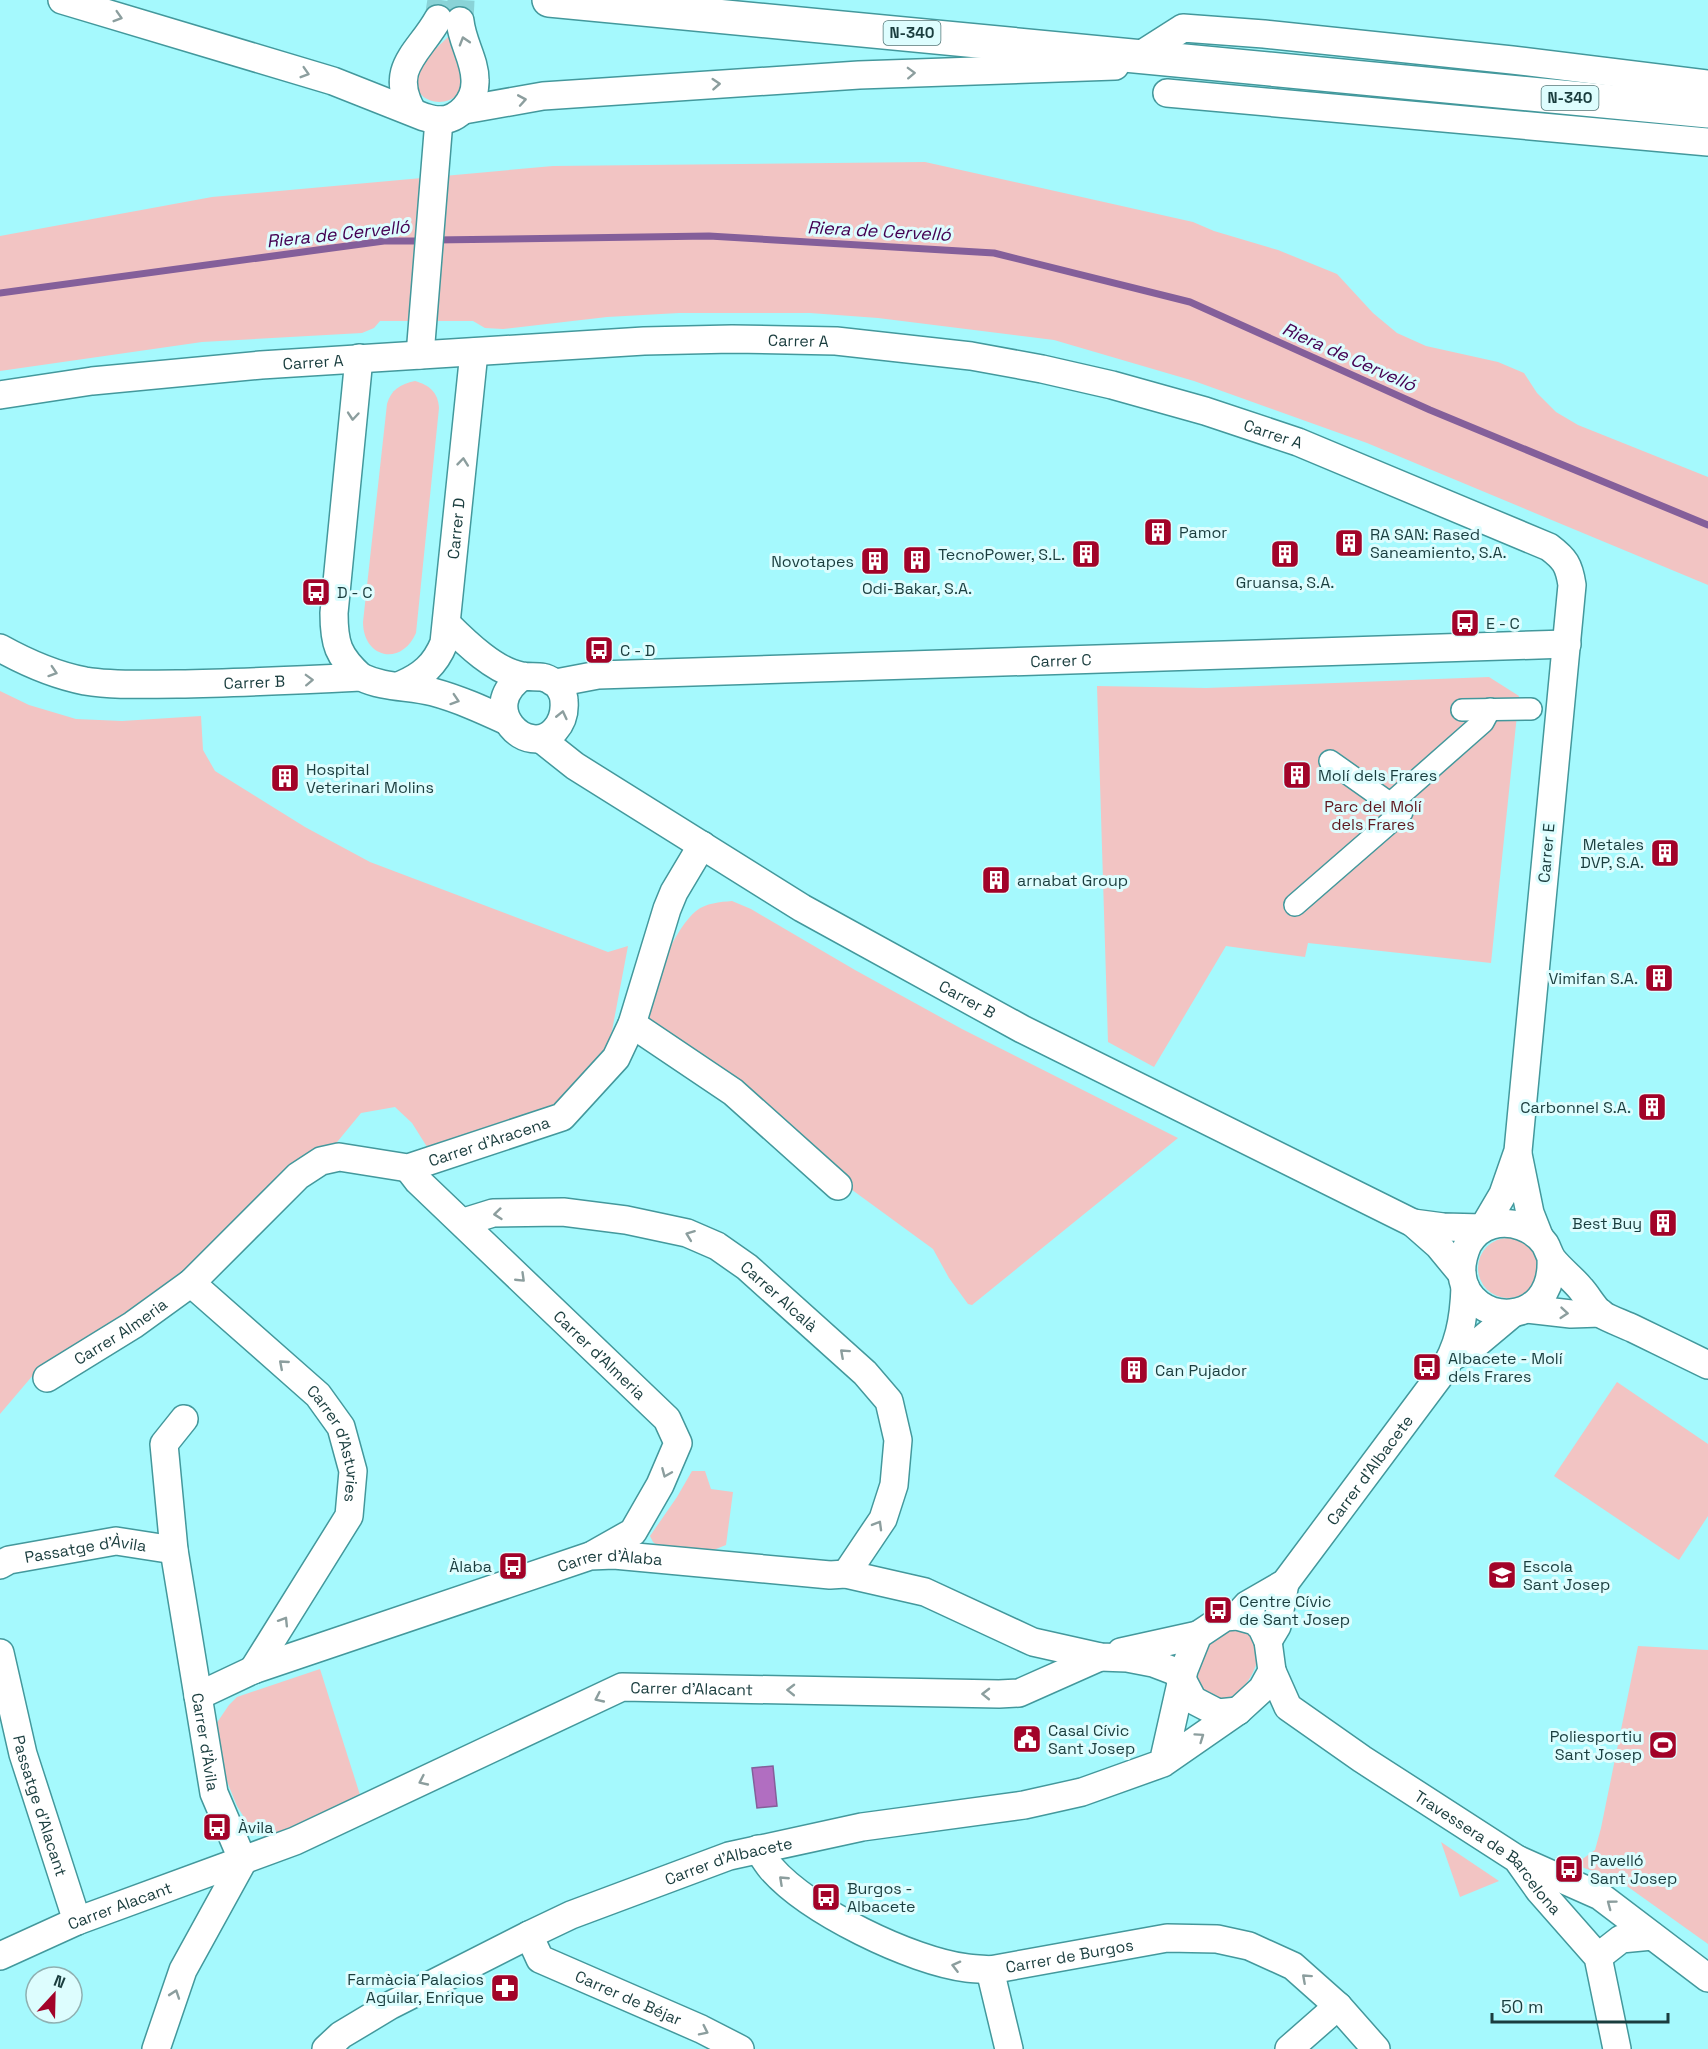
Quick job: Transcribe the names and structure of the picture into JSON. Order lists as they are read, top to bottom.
{
  "streets": {
    "main road": ["N-340"],
    "street": [
      "Carrer A",
      "Carrer D",
      "Carrer C",
      "Carrer B",
      "Carrer E",
      "Carrer d'Aracena",
      "Carrer Alcalà",
      "Carrer Almeria",
      "Carrer d'Almeria",
      "Carrer d'Asturies",
      "Carrer d'Albacete",
      "Passatge d'Àvila",
      "Carrer d'Àlaba",
      "Carrer d'Alacant",
      "Carrer d'Àvila",
      "Passatge d'Alacant",
      "Travessera de Barcelona",
      "Carrer Alacant",
      "Carrer de Burgos",
      "Carrer de Béjar"
    ]
  },
  "crossings": [
    ["Carrer A", "Carrer D"],
    ["Carrer A", "Carrer E"],
    ["Carrer D", "Carrer B"],
    ["Carrer C", "Carrer B"],
    ["Carrer C", "Carrer E"],
    ["Carrer B", "Carrer E"],
    ["Carrer B", "Carrer d'Aracena"],
    ["Carrer B", "Carrer d'Albacete"],
    ["Carrer E", "Carrer d'Albacete"],
    ["Carrer d'Aracena", "Carrer Almeria"],
    ["Carrer d'Aracena", "Carrer d'Almeria"],
    ["Carrer d'Aracena", "Carrer d'Asturies"],
    ["Carrer Alcalà", "Carrer d'Almeria"],
    ["Carrer Alcalà", "Carrer d'Àlaba"],
    ["Carrer Almeria", "Carrer d'Asturies"],
    ["Carrer d'Almeria", "Carrer d'Àlaba"],
    ["Carrer d'Asturies", "Carrer d'Àlaba"],
    ["Carrer d'Albacete", "Carrer de Burgos"],
    ["Carrer d'Albacete", "Carrer de Béjar"],
    ["Passatge d'Àvila", "Carrer d'Àvila"],
    ["Carrer d'Àlaba", "Carrer d'Alacant"],
    ["Carrer d'Àlaba", "Carrer d'Àvila"],
    ["Carrer d'Alacant", "Carrer d'Àvila"],
    ["Carrer d'Alacant", "Carrer Alacant"],
    ["Carrer d'Àvila", "Carrer Alacant"],
    ["Passatge d'Alacant", "Carrer Alacant"]
  ],
  "one_way": [
    "Carrer d'Almeria",
    "Carrer d'Asturies",
    "Carrer d'Alacant",
    "Carrer de Burgos",
    "Carrer de Béjar"
  ],
  "water": ["Riera de Cervelló"],
  "parks": ["Parc del Molí dels Frares"],
  "places": {
    "building": [
      "Pamor",
      "RA SAN: Rased Saneamiento, S.A.",
      "TecnoPower, S.L.",
      "Gruansa, S.A.",
      "Odi-Bakar, S.A.",
      "Novotapes",
      "Molí dels Frares",
      "Hospital Veterinari Molins",
      "Metales DVP, S.A.",
      "arnabat Group",
      "Vimifan S.A.",
      "Carbonnel S.A.",
      "Best Buy",
      "Can Pujador"
    ],
    "bus stop": [
      "D - C",
      "E - C",
      "C - D",
      "Albacete - Molí dels Frares",
      "Àlaba",
      "Centre Cívic de Sant Josep",
      "Àvila",
      "Pavelló Sant Josep",
      "Burgos - Albacete"
    ],
    "school or university": ["Escola Sant Josep"],
    "public building": ["Casal Cívic Sant Josep"],
    "sports": ["Poliesportiu Sant Josep"],
    "pharmacy": ["Farmàcia Palacios Aguilar, Enrique"]
  },
  "scale_bar": "50 m",
  "north": "top"
}
